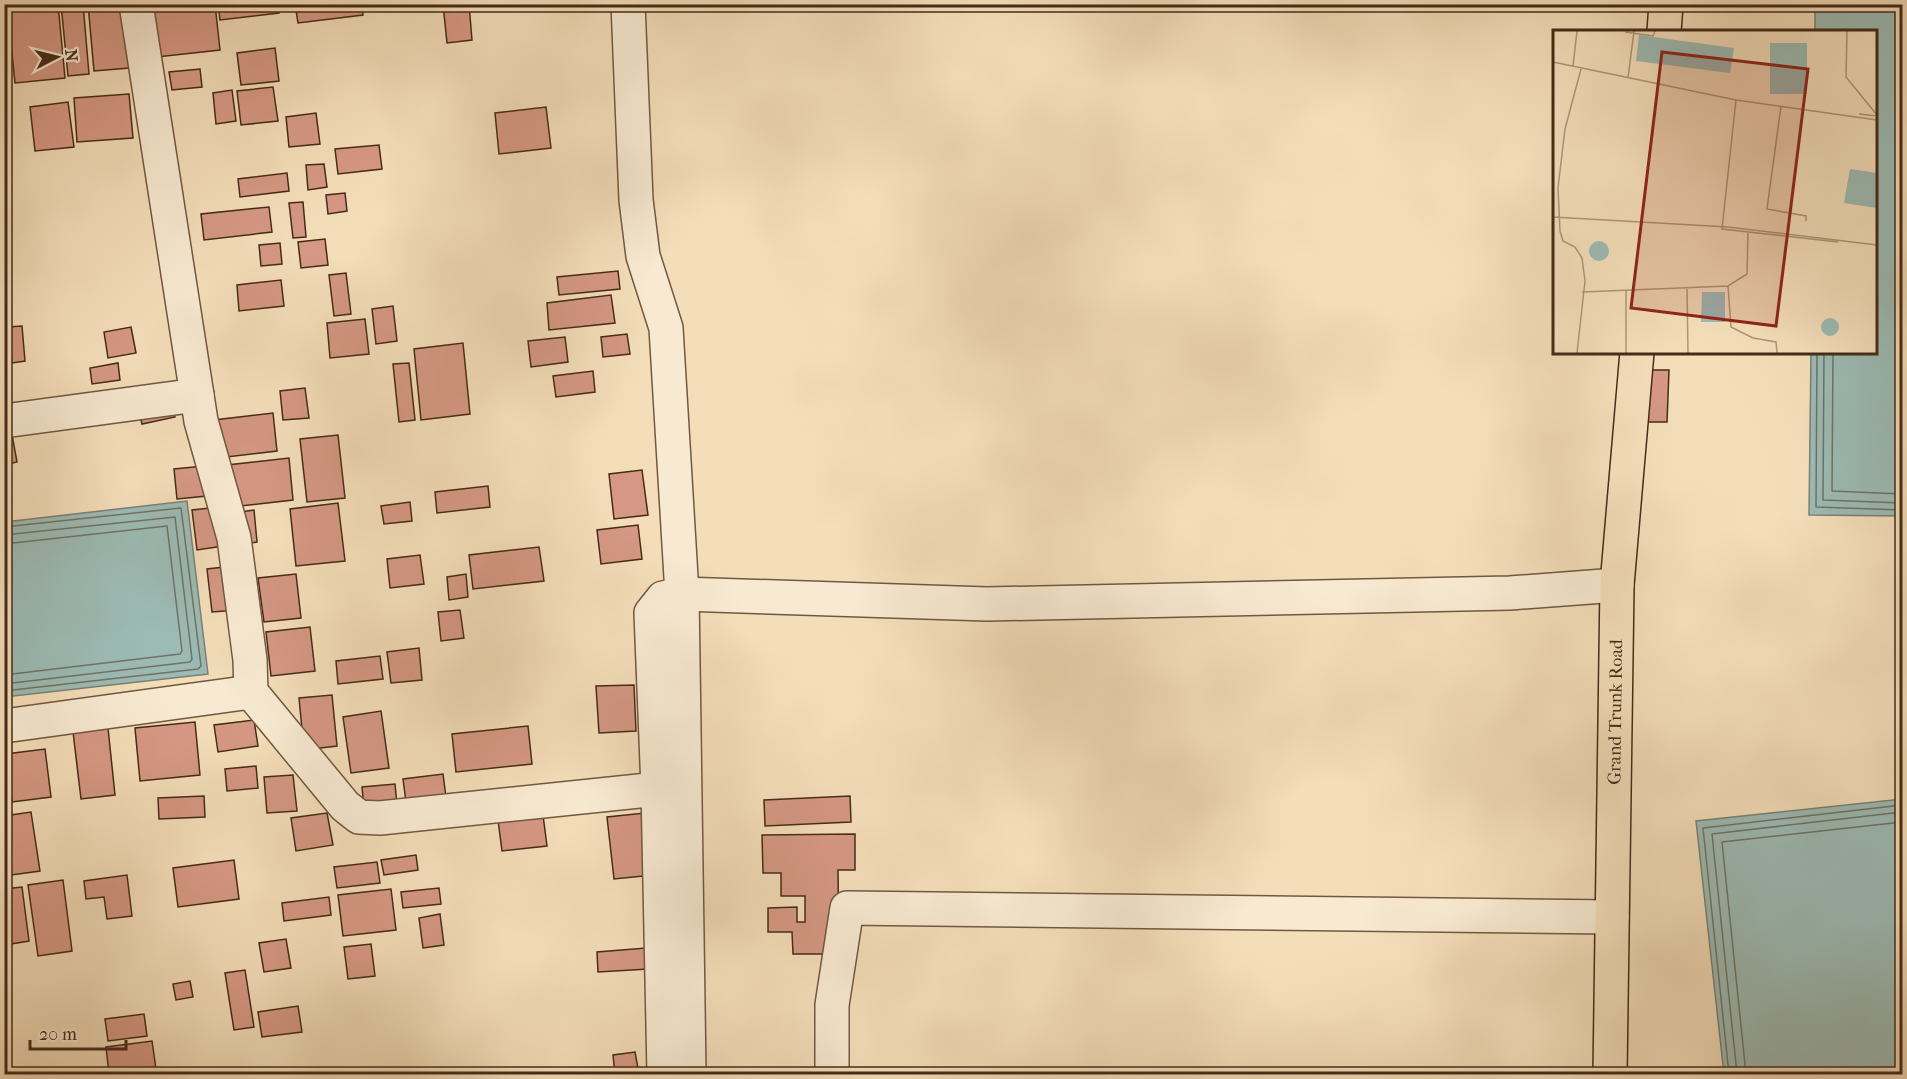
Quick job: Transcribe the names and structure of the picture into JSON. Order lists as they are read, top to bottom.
{
  "streets": {
    "highway": ["Grand Trunk Road"]
  },
  "scale_bar": "20 m",
  "north": "right"
}
